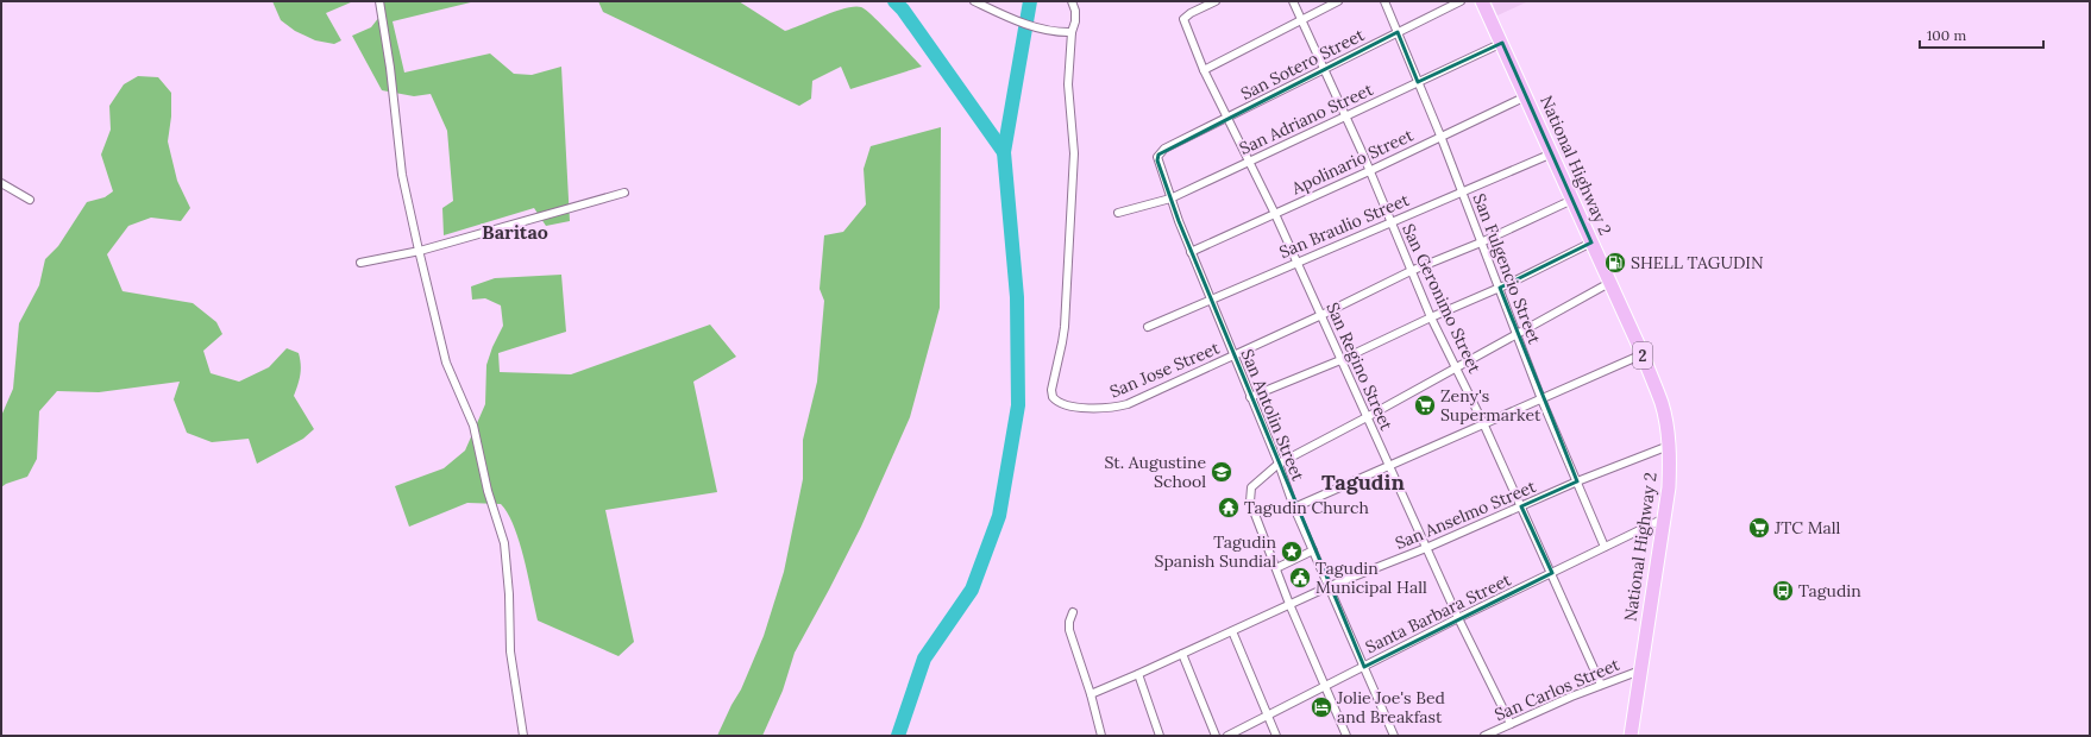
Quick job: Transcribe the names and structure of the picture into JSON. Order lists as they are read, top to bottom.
{
  "streets": {
    "highway": ["National Highway 2", "2"],
    "street": [
      "San Sotero Street",
      "San Adriano Street",
      "Apolinario Street",
      "San Braulio Street",
      "San Fulgencio Street",
      "San Geronimo Street",
      "San Regino Street",
      "San Jose Street",
      "San Antolin Street",
      "San Anselmo Street",
      "Santa Barbara Street",
      "San Carlos Street"
    ]
  },
  "crossings": [
    ["San Sotero Street", "San Fulgencio Street"],
    ["San Sotero Street", "San Geronimo Street"],
    ["San Sotero Street", "San Regino Street"],
    ["San Sotero Street", "San Antolin Street"],
    ["San Adriano Street", "National Highway 2"],
    ["San Adriano Street", "San Fulgencio Street"],
    ["San Adriano Street", "San Geronimo Street"],
    ["San Adriano Street", "San Regino Street"],
    ["San Adriano Street", "San Antolin Street"],
    ["Apolinario Street", "National Highway 2"],
    ["Apolinario Street", "San Fulgencio Street"],
    ["Apolinario Street", "San Geronimo Street"],
    ["Apolinario Street", "San Regino Street"],
    ["Apolinario Street", "San Antolin Street"],
    ["National Highway 2", "San Braulio Street"],
    ["National Highway 2", "San Jose Street"],
    ["National Highway 2", "San Anselmo Street"],
    ["National Highway 2", "Santa Barbara Street"],
    ["National Highway 2", "San Carlos Street"],
    ["San Braulio Street", "San Fulgencio Street"],
    ["San Braulio Street", "San Geronimo Street"],
    ["San Braulio Street", "San Regino Street"],
    ["San Braulio Street", "San Antolin Street"],
    ["San Fulgencio Street", "San Jose Street"],
    ["San Fulgencio Street", "San Anselmo Street"],
    ["San Fulgencio Street", "Santa Barbara Street"],
    ["San Geronimo Street", "San Jose Street"],
    ["San Geronimo Street", "San Anselmo Street"],
    ["San Geronimo Street", "Santa Barbara Street"],
    ["San Geronimo Street", "San Carlos Street"],
    ["San Regino Street", "San Jose Street"],
    ["San Regino Street", "San Anselmo Street"],
    ["San Regino Street", "Santa Barbara Street"],
    ["San Regino Street", "San Carlos Street"],
    ["San Jose Street", "San Antolin Street"],
    ["San Antolin Street", "San Anselmo Street"],
    ["San Antolin Street", "Santa Barbara Street"]
  ],
  "districts": ["Baritao", "Tagudin"],
  "places": {
    "fuel station": ["SHELL TAGUDIN"],
    "supermarket": ["Zeny's Supermarket", "JTC Mall"],
    "school or university": ["St. Augustine School"],
    "temple": ["Tagudin Church"],
    "place": ["Tagudin Spanish Sundial"],
    "public building": ["Tagudin Municipal Hall"],
    "bus stop": ["Tagudin"],
    "hotel": ["Jolie Joe's Bed and Breakfast"]
  },
  "scale_bar": "100 m"
}
